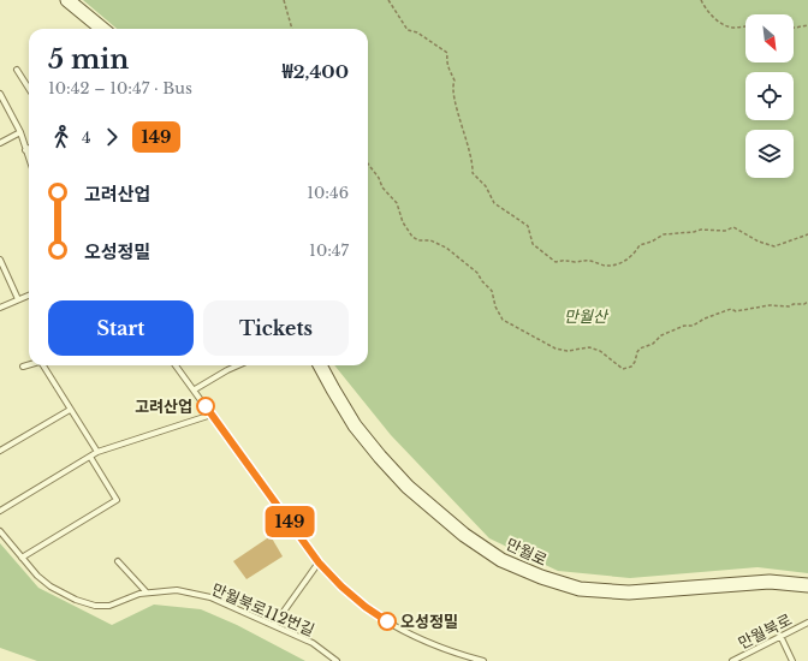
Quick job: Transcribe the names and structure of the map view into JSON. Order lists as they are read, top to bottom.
{
  "streets": {
    "street": ["만월로"],
    "lane": ["만월북로112번길", "만월북로"]
  },
  "parks": ["만월산"],
  "places": ["고려산업", "오성정밀"],
  "lines": ["bus line 149"],
  "north": "bottom right",
  "page": {
    "on_map": "149",
    "heading": ["5 min", "10:42 – 10:47 · Bus", "₩2,400"],
    "legs": ["4", "149"],
    "list": [
      {
        "name": "고려산업",
        "value": "10:46"
      },
      {
        "name": "오성정밀",
        "value": "10:47"
      }
    ],
    "buttons": ["Start", "Tickets"]
  }
}
